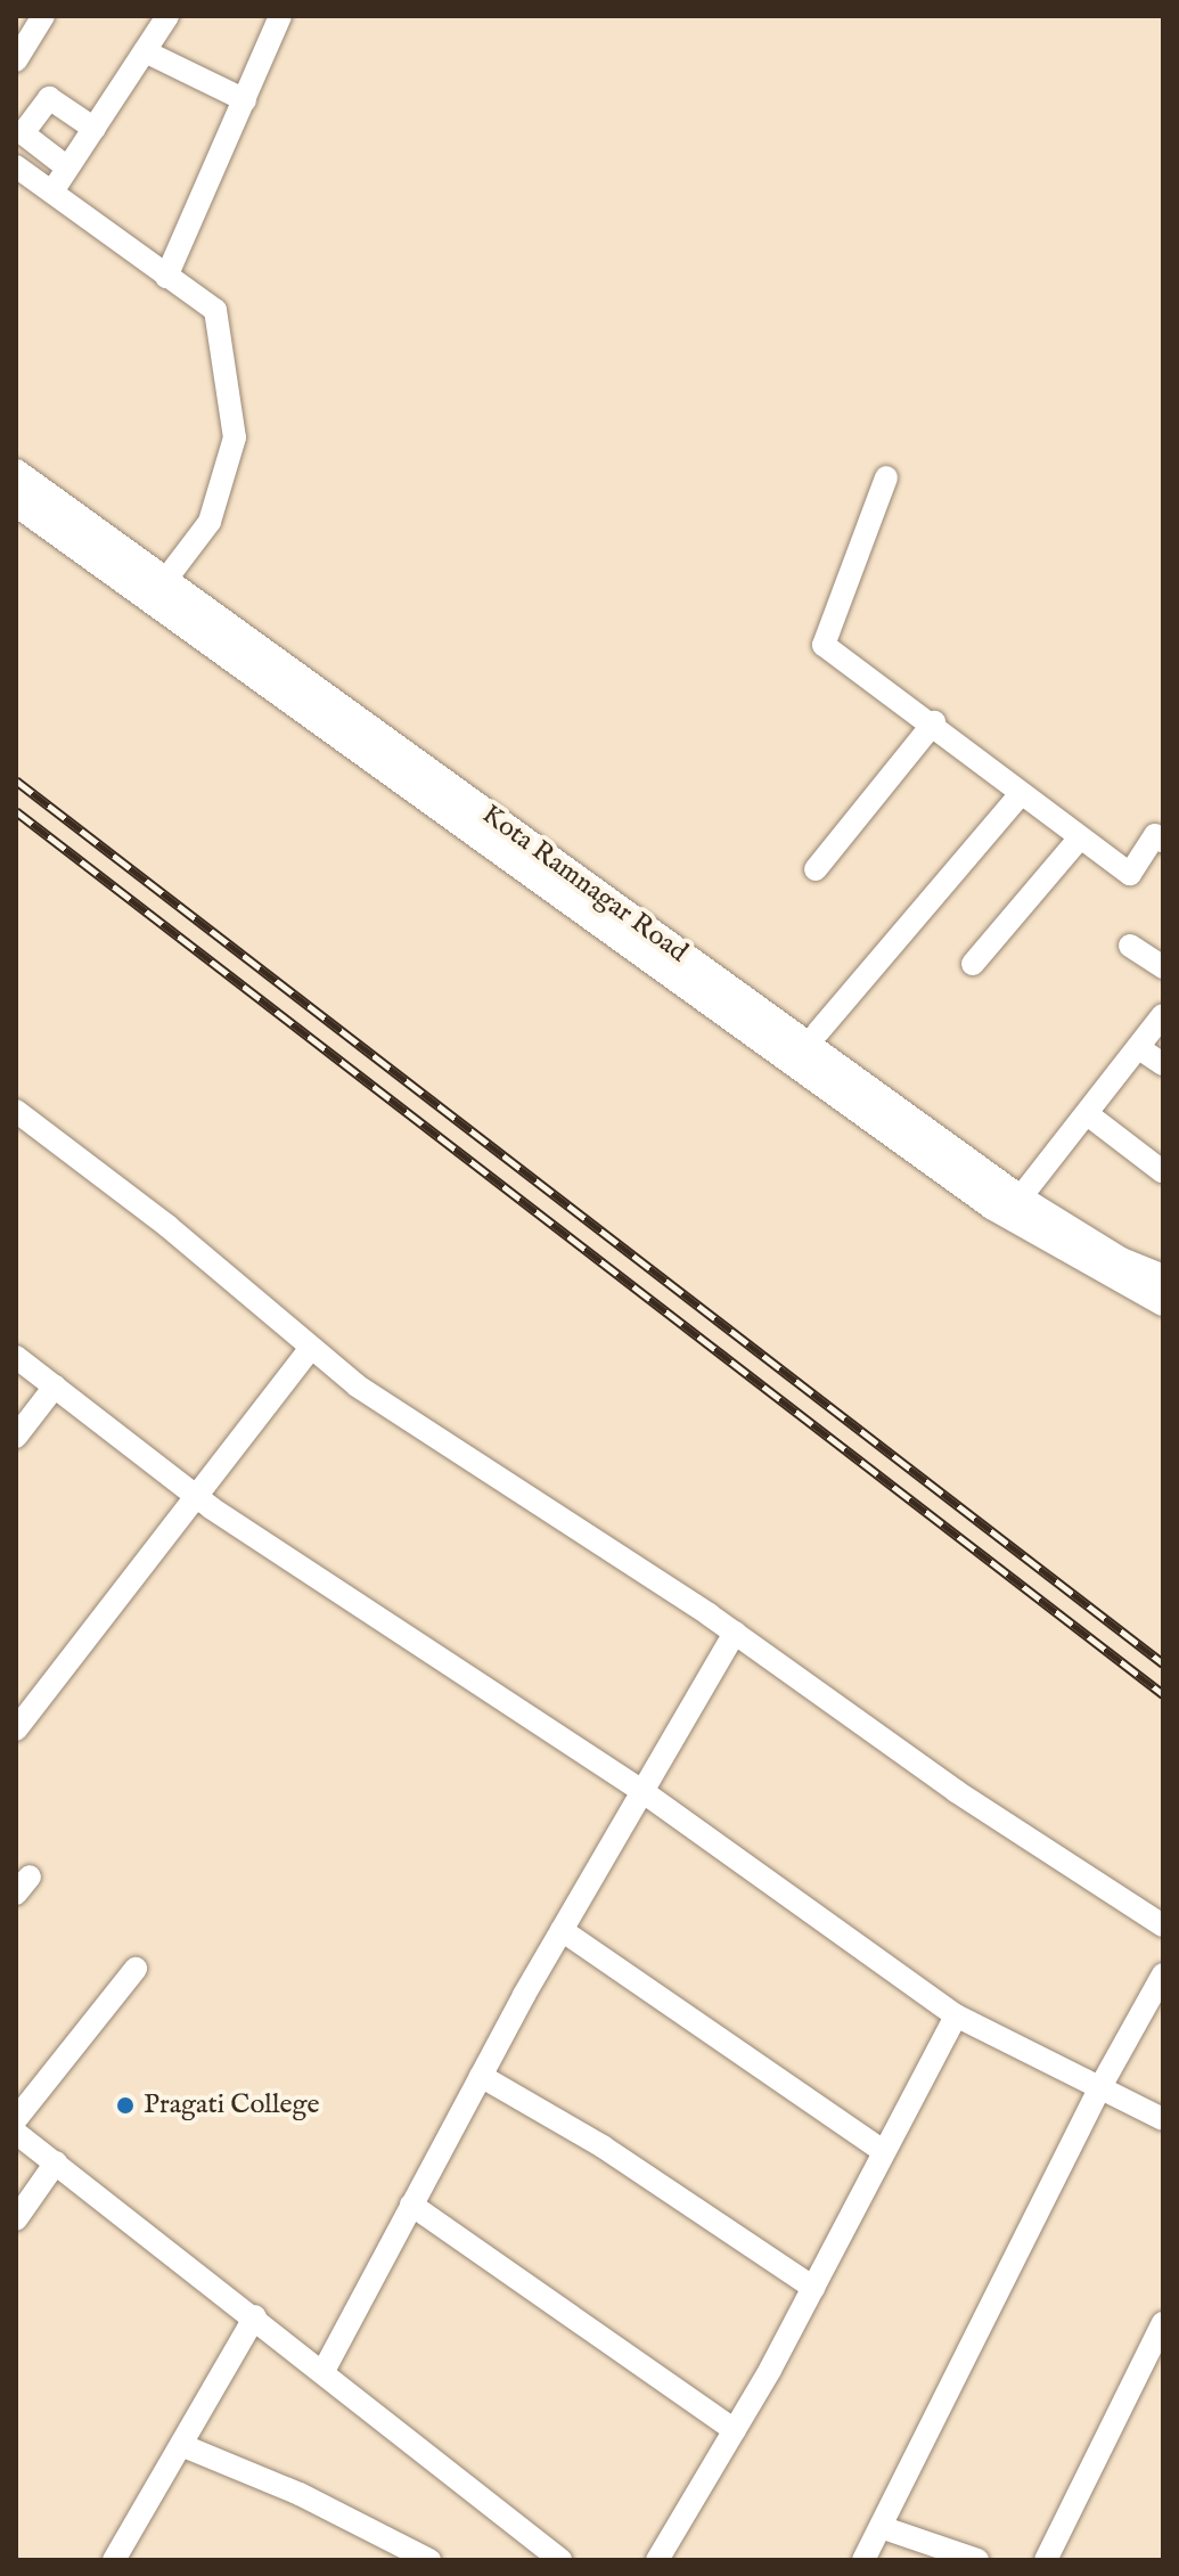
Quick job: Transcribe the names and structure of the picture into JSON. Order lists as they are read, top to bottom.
{
  "streets": {
    "street": ["Kota Ramnagar Road"]
  },
  "places": ["Pragati College"]
}
